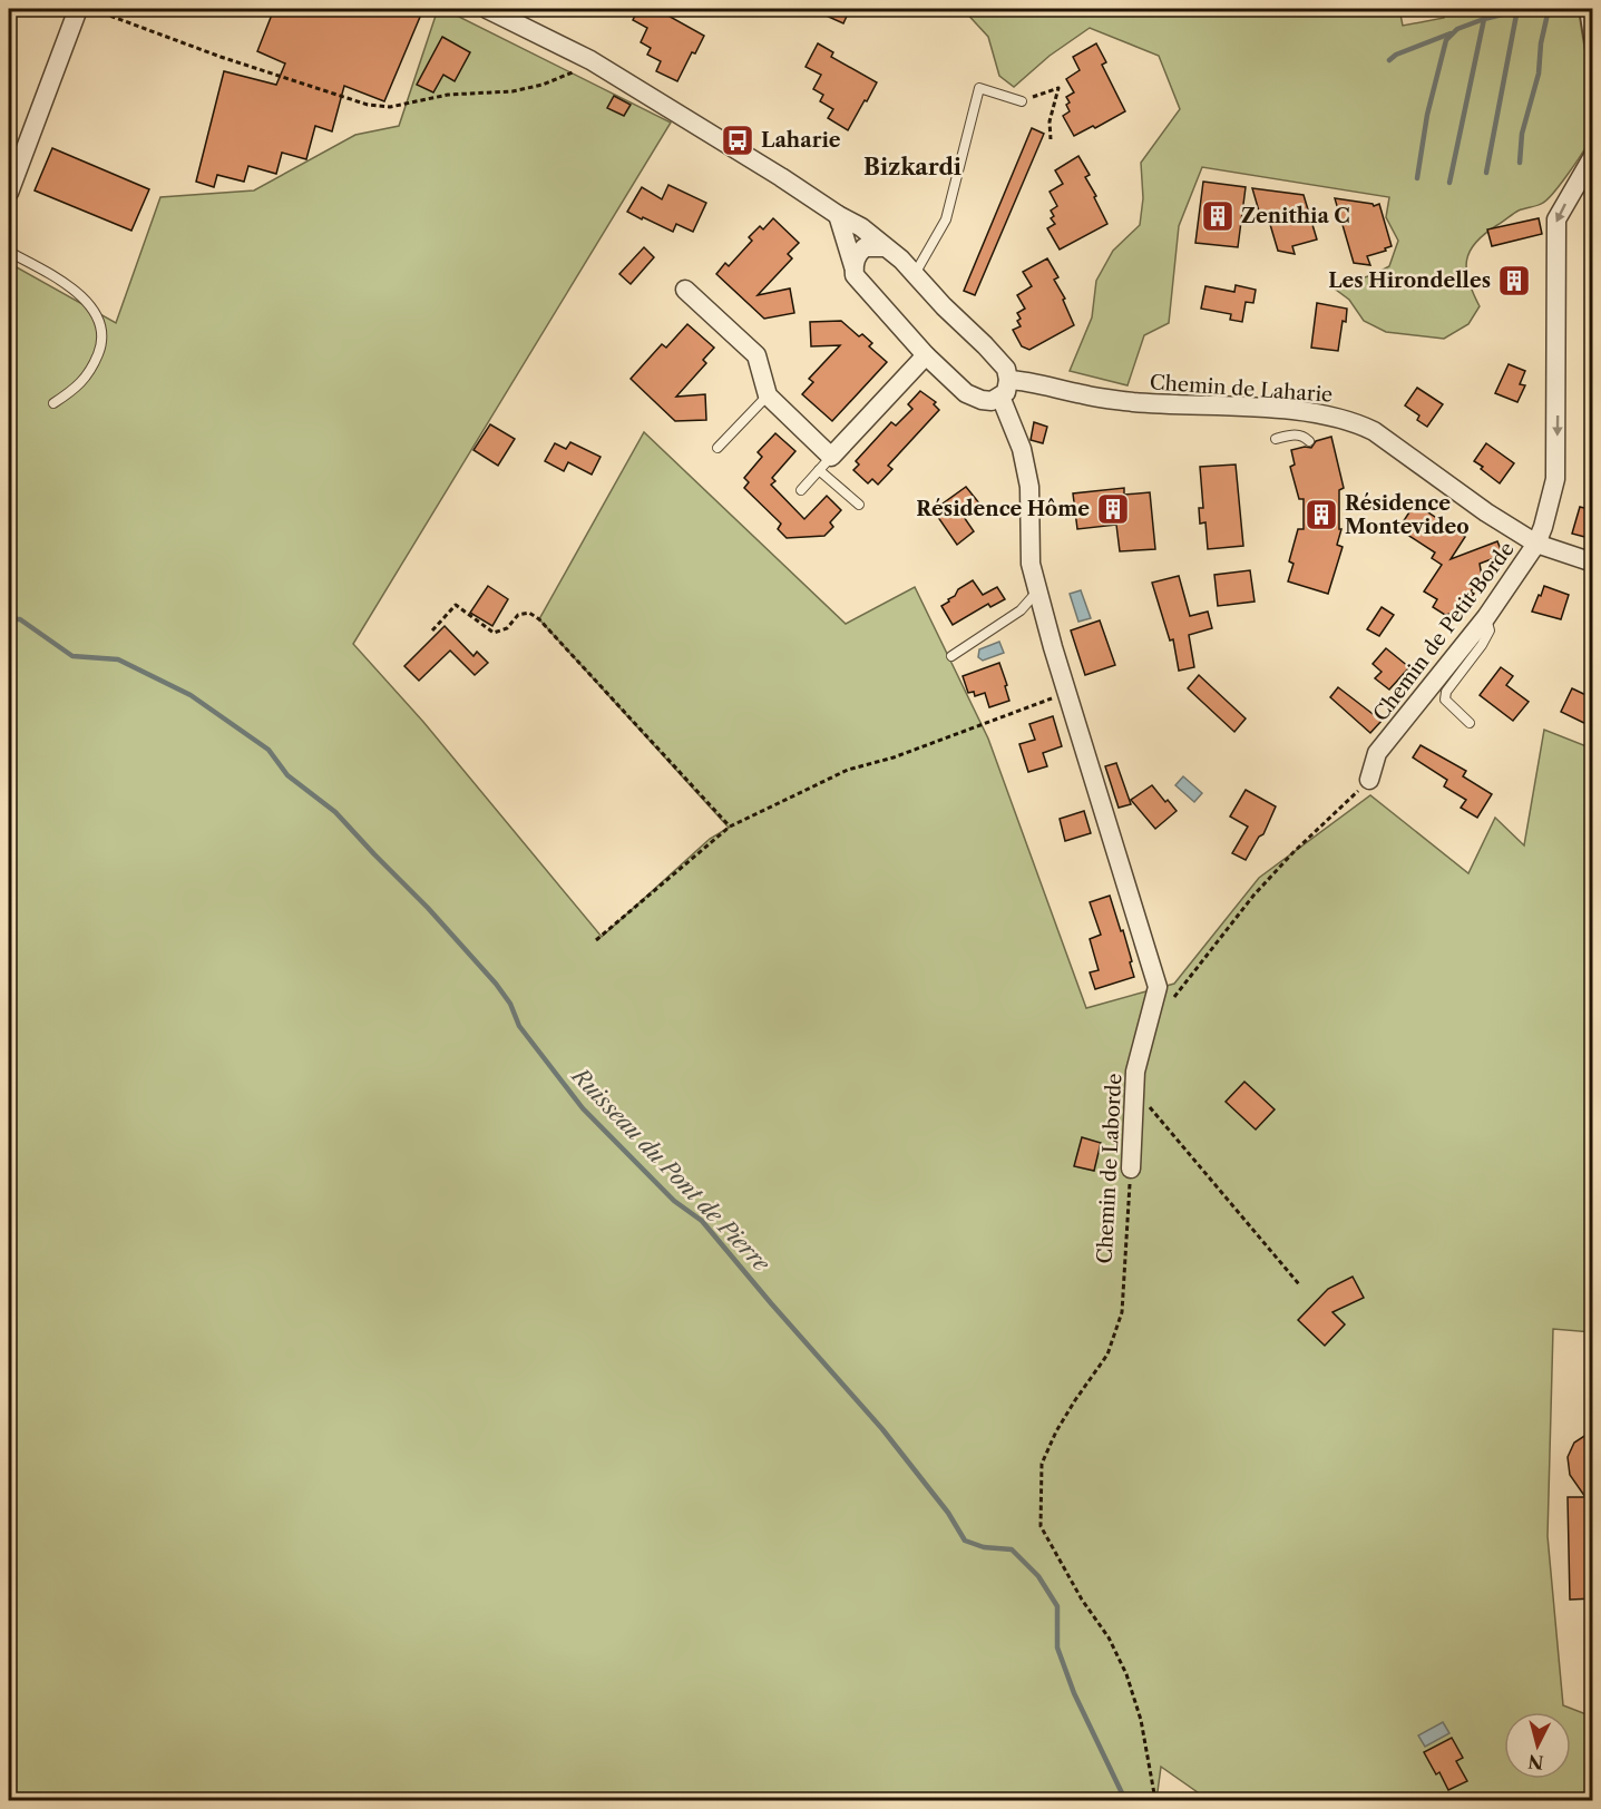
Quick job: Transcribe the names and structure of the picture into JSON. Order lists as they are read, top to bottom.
{
  "streets": {
    "street": ["Chemin de Laharie", "Chemin de Petit Borde", "Chemin de Laborde"]
  },
  "crossings": [
    ["Chemin de Laharie", "Chemin de Petit Borde"],
    ["Chemin de Laharie", "Chemin de Laborde"]
  ],
  "one_way": ["Chemin de Petit Borde"],
  "districts": ["Bizkardi"],
  "water": ["Ruisseau du Pont de Pierre"],
  "places": {
    "bus stop": ["Laharie"],
    "building": [
      "Zenithia C",
      "Les Hirondelles",
      "Résidence Hôme",
      "Résidence Montevideo"
    ]
  },
  "north": "bottom"
}
